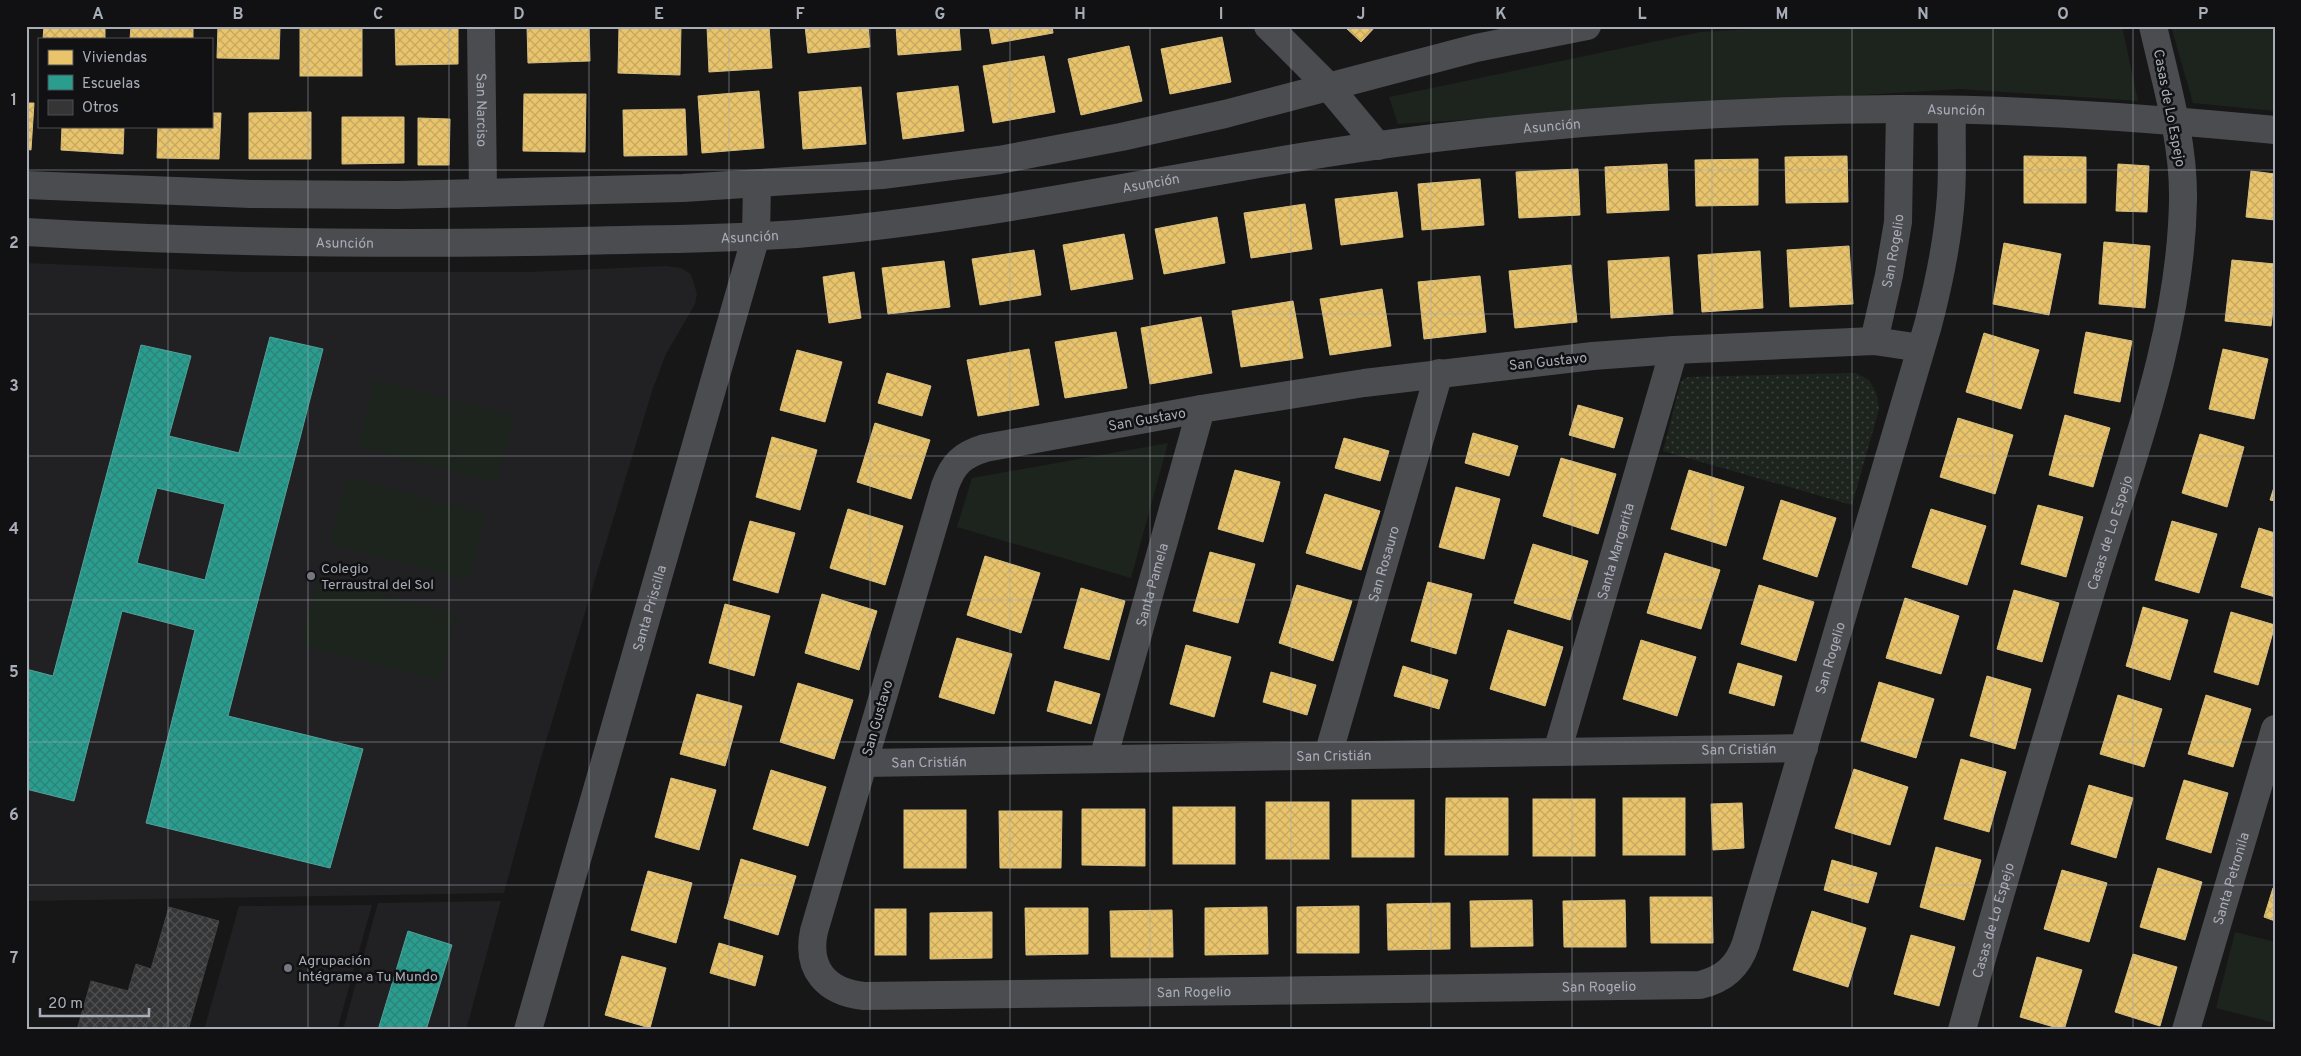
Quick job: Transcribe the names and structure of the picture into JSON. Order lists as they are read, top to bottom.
{
  "streets": {
    "street": [
      "Casas de Lo Espejo",
      "San Narciso",
      "Asunción",
      "San Rogelio",
      "San Gustavo",
      "Santa Margarita",
      "San Rosauro",
      "Santa Pamela",
      "Santa Priscilla",
      "San Cristián",
      "Santa Petronila"
    ]
  },
  "crossings": [
    ["Casas de Lo Espejo", "Asunción"],
    ["Asunción", "San Rogelio"],
    ["Asunción", "Santa Priscilla"],
    ["San Rogelio", "San Gustavo"],
    ["San Rogelio", "San Cristián"],
    ["San Gustavo", "Santa Margarita"],
    ["San Gustavo", "San Rosauro"],
    ["San Gustavo", "Santa Pamela"],
    ["San Gustavo", "San Cristián"],
    ["Santa Margarita", "San Cristián"],
    ["San Rosauro", "San Cristián"],
    ["Santa Pamela", "San Cristián"]
  ],
  "places": ["Colegio Terraustral del Sol", "Agrupación Intégrame a Tu Mundo"],
  "legend": ["Viviendas", "Escuelas", "Otros"],
  "scale_bar": "20 m",
  "grid": {
    "columns": [
      "A",
      "B",
      "C",
      "D",
      "E",
      "F",
      "G",
      "H",
      "I",
      "J",
      "K",
      "L",
      "M",
      "N",
      "O",
      "P"
    ],
    "rows": [
      "1",
      "2",
      "3",
      "4",
      "5",
      "6",
      "7"
    ]
  }
}
